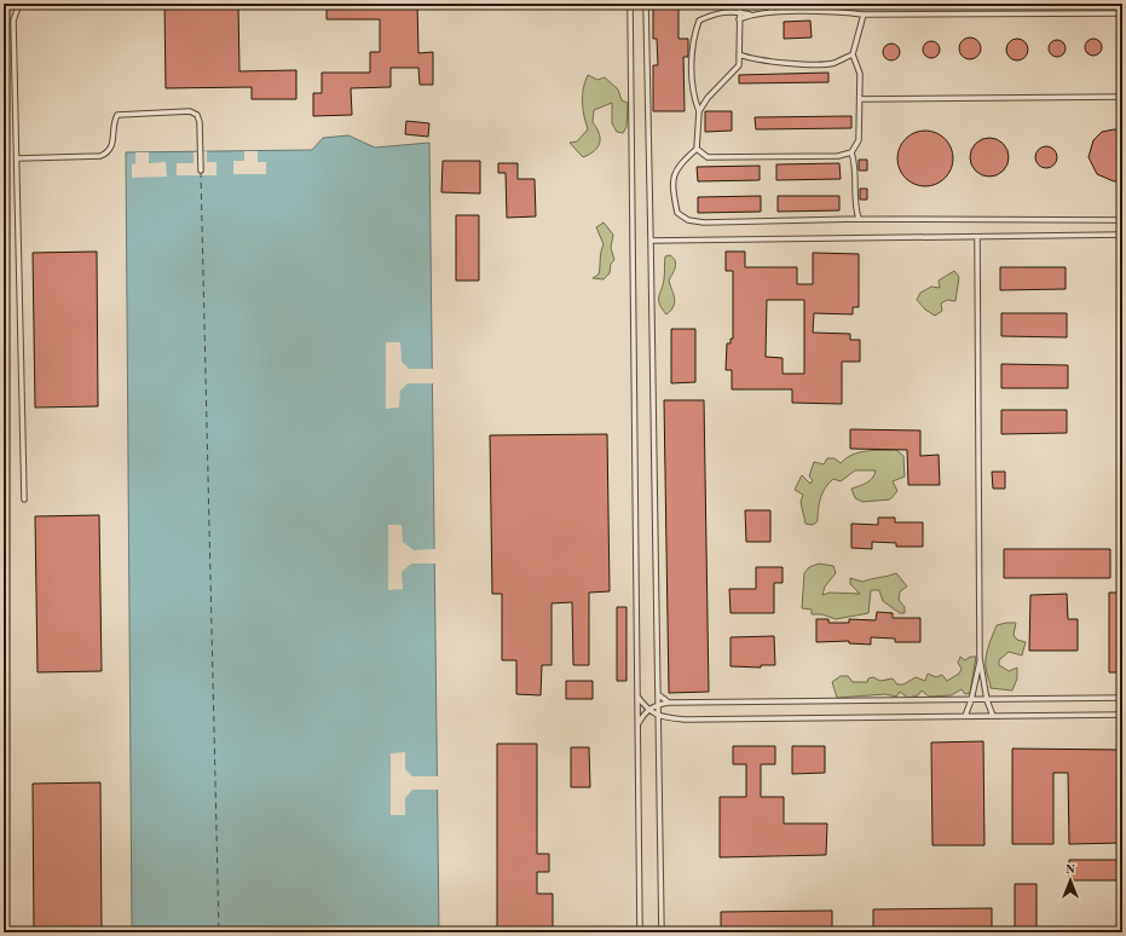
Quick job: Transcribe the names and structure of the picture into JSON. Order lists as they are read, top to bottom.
{
  "north": "top"
}
